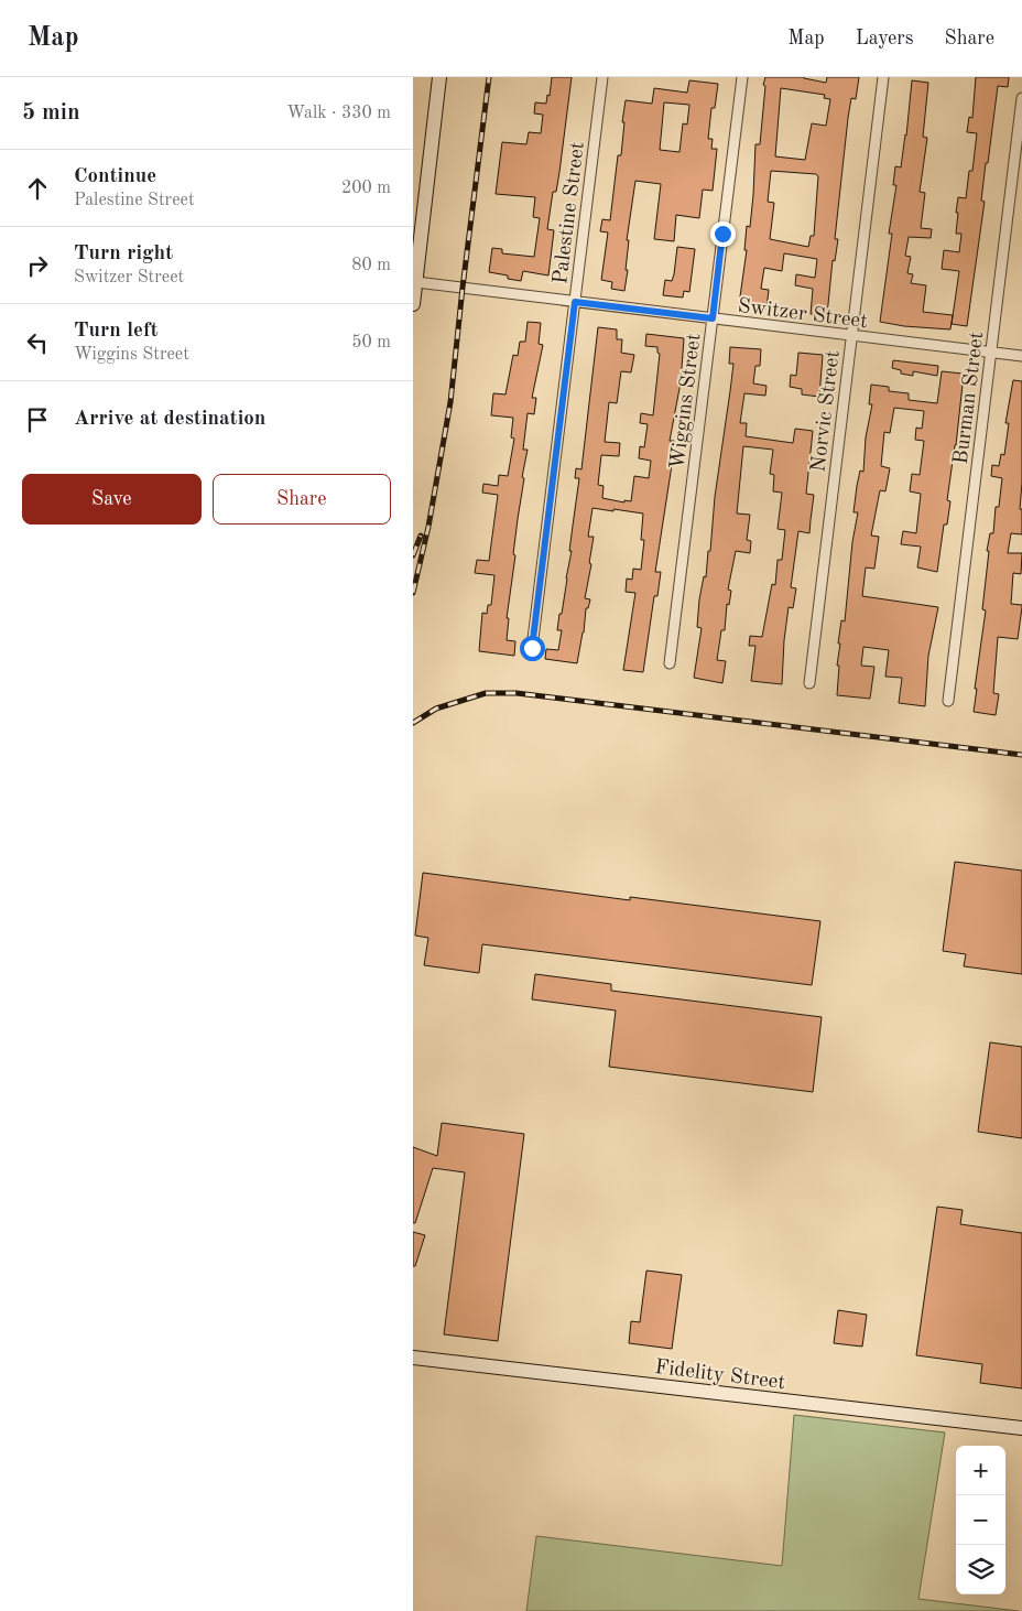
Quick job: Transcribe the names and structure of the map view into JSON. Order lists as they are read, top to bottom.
{
  "streets": {
    "main road": ["Fidelity Street"],
    "street": [
      "Palestine Street",
      "Switzer Street",
      "Burman Street",
      "Wiggins Street",
      "Norvic Street"
    ]
  },
  "crossings": [
    ["Palestine Street", "Switzer Street"],
    ["Switzer Street", "Burman Street"],
    ["Switzer Street", "Wiggins Street"],
    ["Switzer Street", "Norvic Street"]
  ],
  "page": {
    "header": "Map",
    "nav": ["Map", "Layers", "Share"],
    "heading": ["5 min", "Walk · 330 m"],
    "list": [
      ["Continue", "Palestine Street", "200 m"],
      ["Turn right", "Switzer Street", "80 m"],
      ["Turn left", "Wiggins Street", "50 m"],
      "Arrive at destination"
    ],
    "buttons": ["Save", "Share"],
    "map_buttons": ["+", "−"]
  }
}
